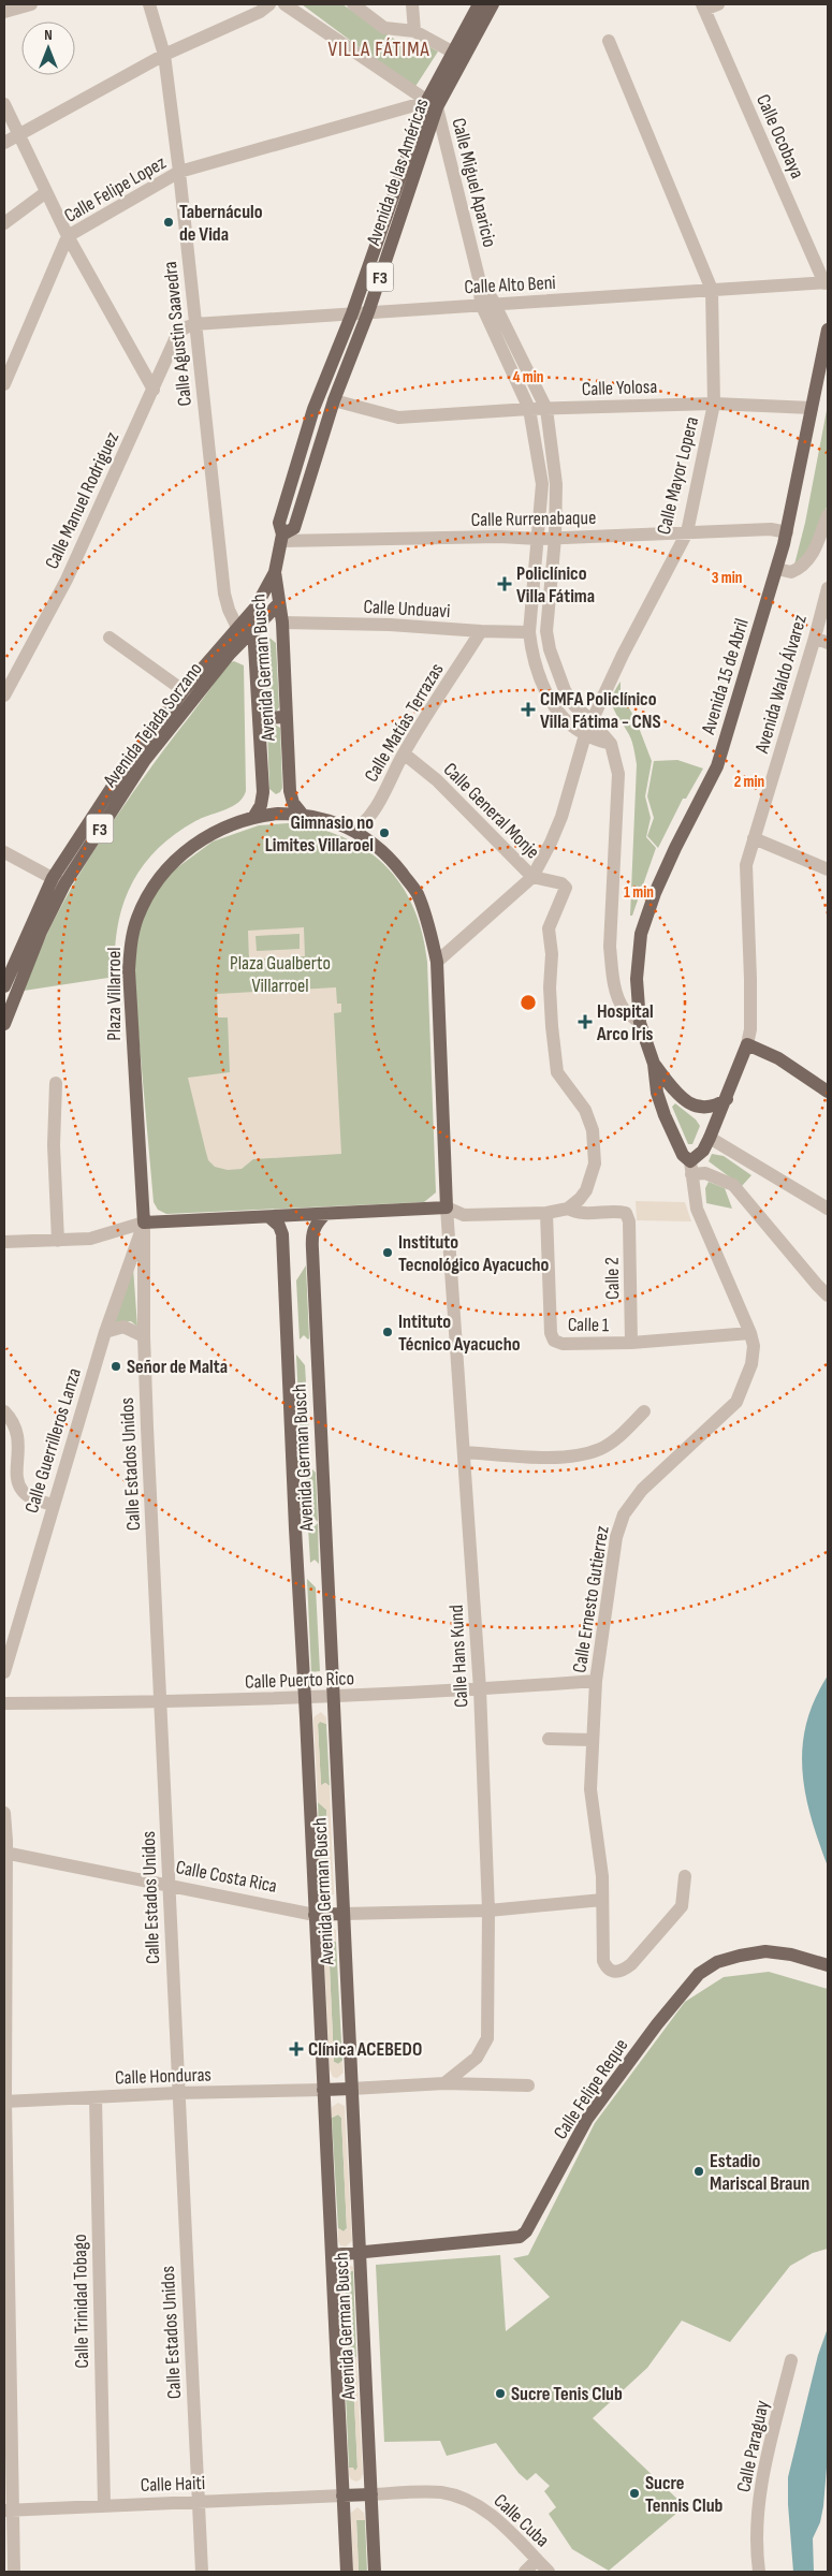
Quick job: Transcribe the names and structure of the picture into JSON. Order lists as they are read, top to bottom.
{
  "streets": {
    "main road": [
      "Avenida de las Américas",
      "F3",
      "Avenida German Busch",
      "Avenida 15 de Abril",
      "Avenida Tejada Sorzano",
      "Plaza Villarroel",
      "Calle Felipe Reque"
    ],
    "street": [
      "Calle Ocobaya",
      "Calle Miguel Aparicio",
      "Calle Felipe Lopez",
      "Calle Alto Beni",
      "Calle Agustin Saavedra",
      "Calle Yolosa",
      "Calle Mayor Lopera",
      "Calle Manuel Rodriguez",
      "Calle Rurrenabaque",
      "Calle Unduavi",
      "Avenida Waldo Álvarez",
      "Calle Matías Terrazas",
      "Calle General Monje",
      "Calle 2",
      "Calle 1",
      "Calle Guerrilleros Lanza",
      "Calle Estados Unidos",
      "Calle Ernesto Gutierrez",
      "Calle Hans Kund",
      "Calle Puerto Rico",
      "Calle Costa Rica",
      "Calle Honduras",
      "Calle Trinidad Tobago",
      "Calle Paraguay",
      "Calle Haiti",
      "Calle Cuba"
    ]
  },
  "crossings": [
    ["Calle Ocobaya", "Calle Alto Beni"],
    ["Avenida de las Américas", "Calle Miguel Aparicio"],
    ["Avenida de las Américas", "Calle Felipe Lopez"],
    ["Avenida de las Américas", "Calle Alto Beni"],
    ["Avenida de las Américas", "Calle Yolosa"],
    ["Avenida de las Américas", "Calle Rurrenabaque"],
    ["Avenida de las Américas", "Avenida German Busch"],
    ["Calle Miguel Aparicio", "Calle Felipe Lopez"],
    ["Calle Miguel Aparicio", "Calle Alto Beni"],
    ["Calle Miguel Aparicio", "Calle Yolosa"],
    ["Calle Miguel Aparicio", "Calle Mayor Lopera"],
    ["Calle Miguel Aparicio", "Calle Rurrenabaque"],
    ["Calle Miguel Aparicio", "Calle Unduavi"],
    ["Calle Felipe Lopez", "Calle Agustin Saavedra"],
    ["Calle Alto Beni", "Calle Agustin Saavedra"],
    ["Calle Alto Beni", "Calle Mayor Lopera"],
    ["Calle Alto Beni", "Calle Manuel Rodriguez"],
    ["Calle Agustin Saavedra", "Calle Manuel Rodriguez"],
    ["Calle Agustin Saavedra", "Avenida German Busch"],
    ["Calle Agustin Saavedra", "Avenida Tejada Sorzano"],
    ["Calle Yolosa", "Calle Mayor Lopera"],
    ["Calle Yolosa", "Avenida 15 de Abril"],
    ["Calle Mayor Lopera", "Calle Rurrenabaque"],
    ["Calle Mayor Lopera", "Calle General Monje"],
    ["Calle Mayor Lopera", "Plaza Villarroel"],
    ["Calle Rurrenabaque", "Avenida 15 de Abril"],
    ["Calle Unduavi", "Avenida German Busch"],
    ["Calle Unduavi", "Calle Matías Terrazas"],
    ["Avenida German Busch", "Avenida Tejada Sorzano"],
    ["Avenida German Busch", "Plaza Villarroel"],
    ["Avenida German Busch", "Calle Puerto Rico"],
    ["Avenida German Busch", "Calle Costa Rica"],
    ["Avenida German Busch", "Calle Honduras"],
    ["Avenida German Busch", "Calle Felipe Reque"],
    ["Avenida German Busch", "Calle Haiti"],
    ["Avenida German Busch", "Calle Cuba"],
    ["Calle Matías Terrazas", "Calle General Monje"],
    ["Calle Matías Terrazas", "Plaza Villarroel"],
    ["Calle General Monje", "Calle 2"],
    ["Plaza Villarroel", "Calle Guerrilleros Lanza"],
    ["Plaza Villarroel", "Calle Estados Unidos"],
    ["Plaza Villarroel", "Calle Hans Kund"],
    ["Calle 2", "Calle 1"],
    ["Calle 1", "Calle Ernesto Gutierrez"],
    ["Calle Guerrilleros Lanza", "Calle Estados Unidos"],
    ["Calle Estados Unidos", "Calle Puerto Rico"],
    ["Calle Estados Unidos", "Calle Costa Rica"],
    ["Calle Estados Unidos", "Calle Honduras"],
    ["Calle Estados Unidos", "Calle Haiti"],
    ["Calle Ernesto Gutierrez", "Calle Puerto Rico"],
    ["Calle Hans Kund", "Calle Puerto Rico"],
    ["Calle Honduras", "Calle Trinidad Tobago"],
    ["Calle Trinidad Tobago", "Calle Haiti"]
  ],
  "districts": ["VILLA FÁTIMA"],
  "parks": ["Plaza Gualberto Villarroel"],
  "places": {
    "other": [
      "Tabernáculo de Vida",
      "Gimnasio no Limites Villaroel",
      "Instituto Tecnológico Ayacucho",
      "Intituto Técnico Ayacucho",
      "Señor de Malta",
      "Estadio Mariscal Braun",
      "Sucre Tenis Club",
      "Sucre Tennis Club"
    ],
    "health": [
      "Policlínico Villa Fátima",
      "CIMFA Policlínico Villa Fátima - CNS",
      "Hospital Arco Iris",
      "Clínica ACEBEDO"
    ]
  },
  "north": "top",
  "rings": [
    "4 min",
    "3 min",
    "2 min",
    "1 min"
  ]
}
